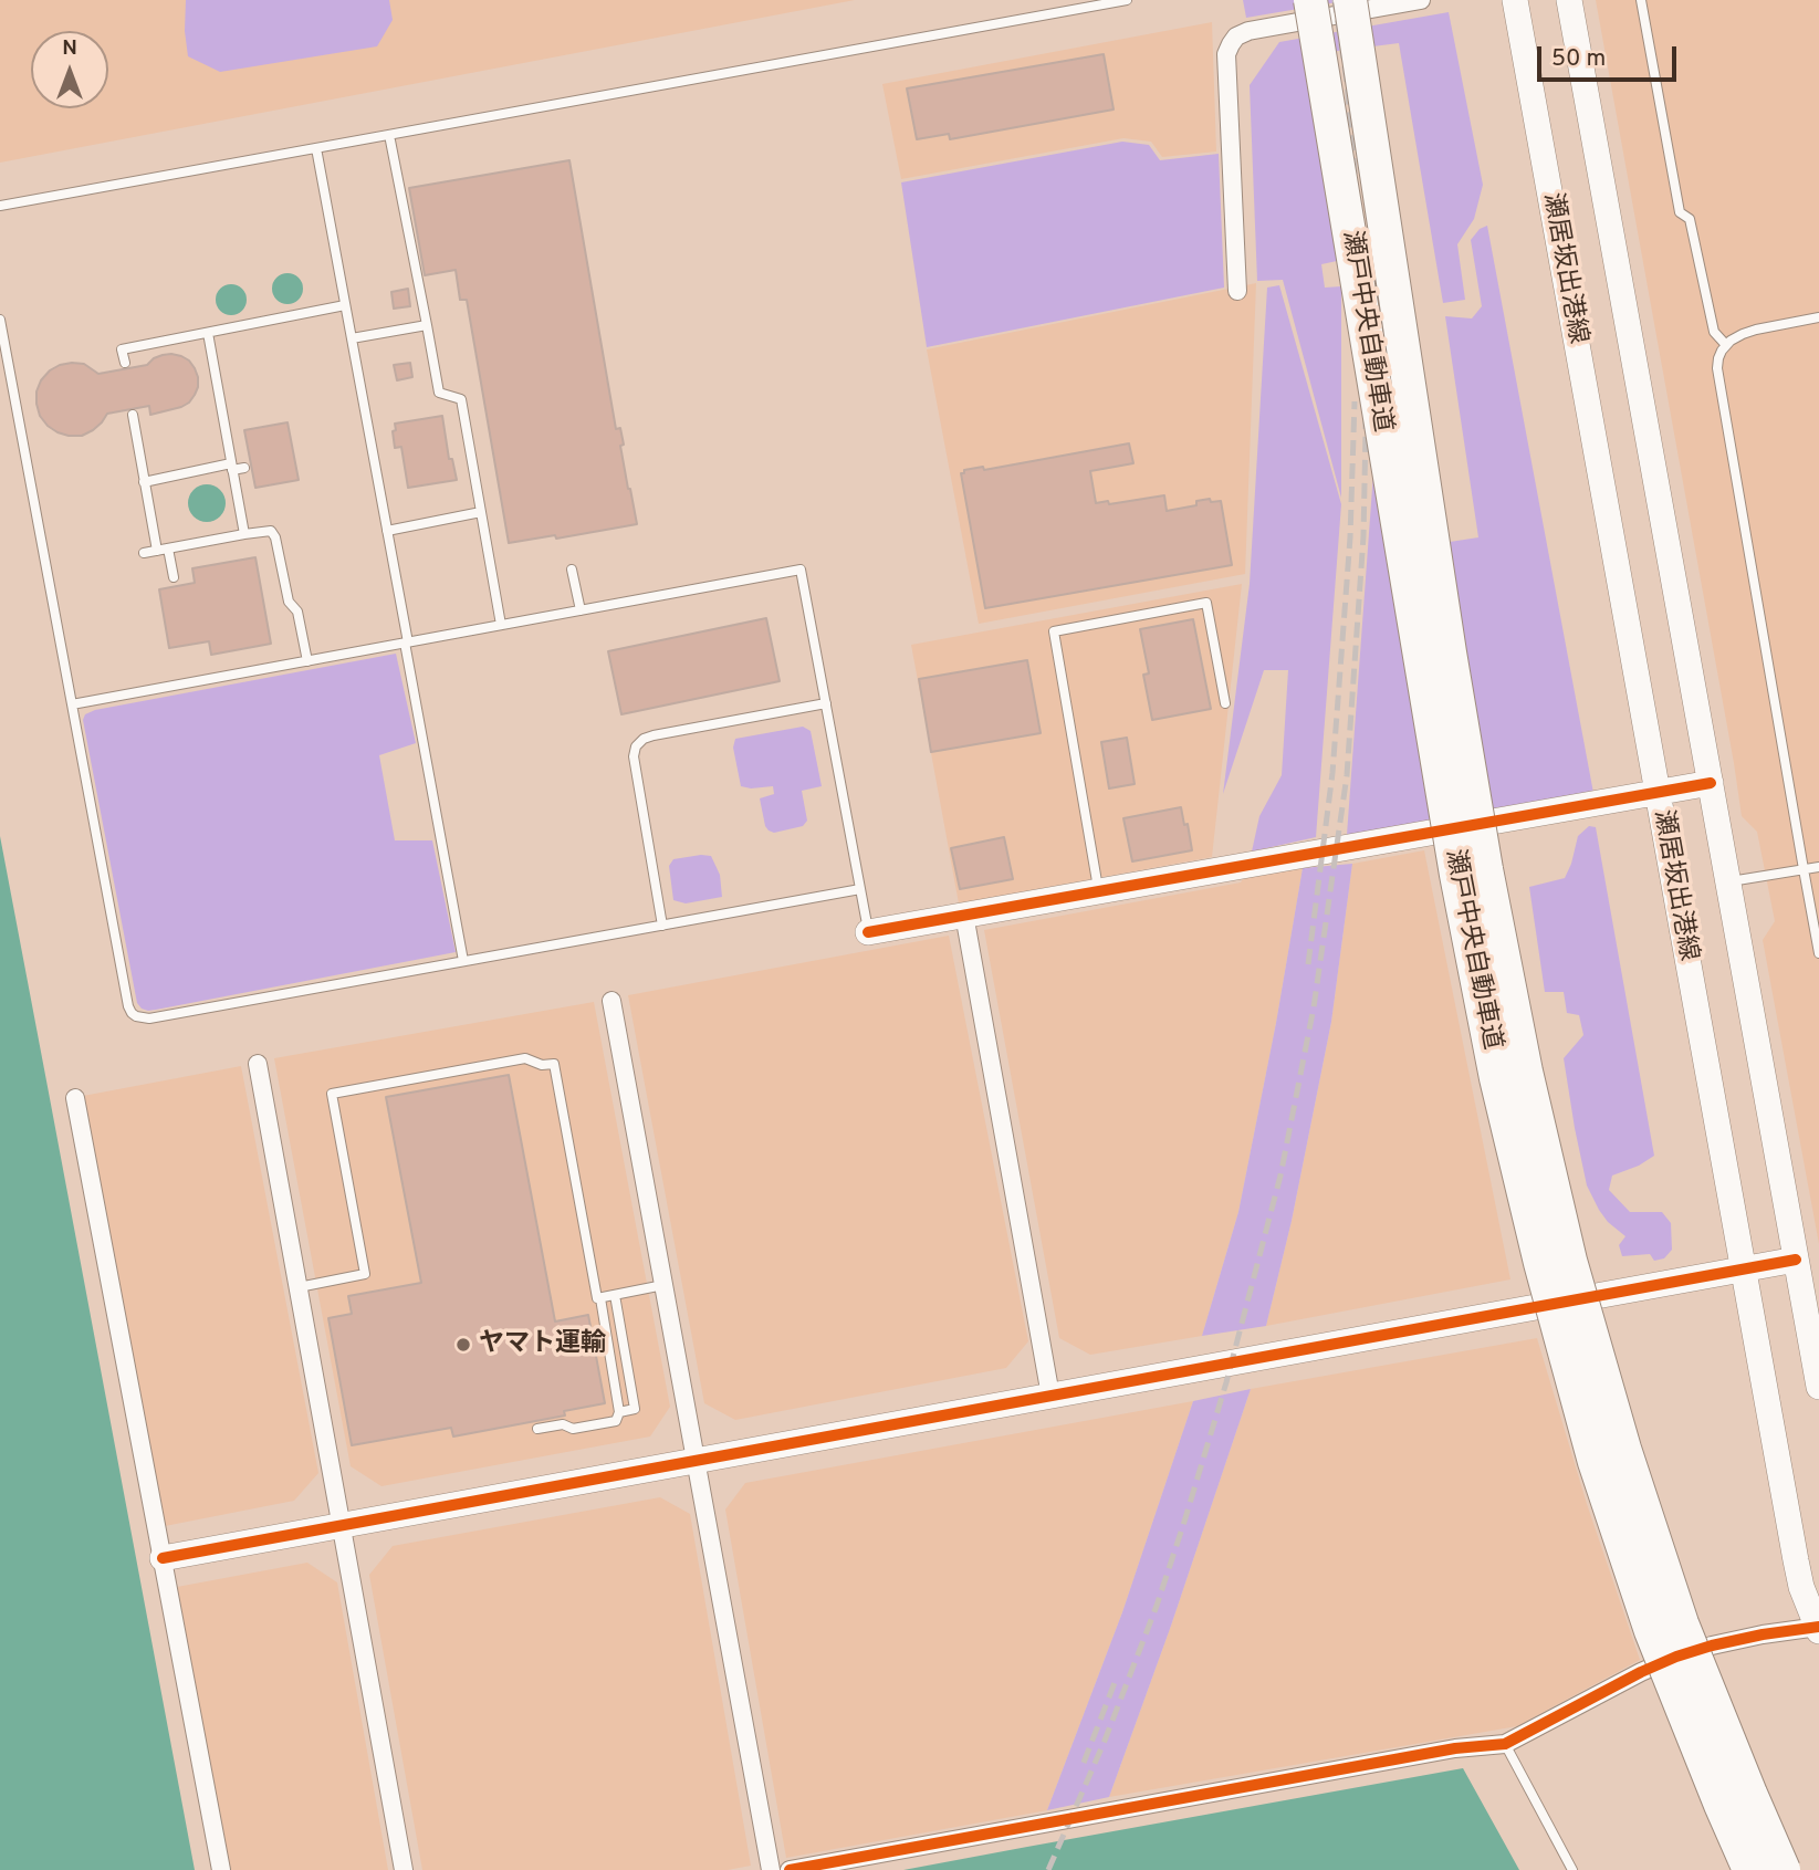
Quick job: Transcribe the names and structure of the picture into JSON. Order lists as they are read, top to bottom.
{
  "streets": {
    "highway": ["瀬戸中央自動車道"],
    "main road": ["瀬居坂出港線"]
  },
  "places": ["ヤマト運輸"],
  "scale_bar": "50 m",
  "north": "top"
}
